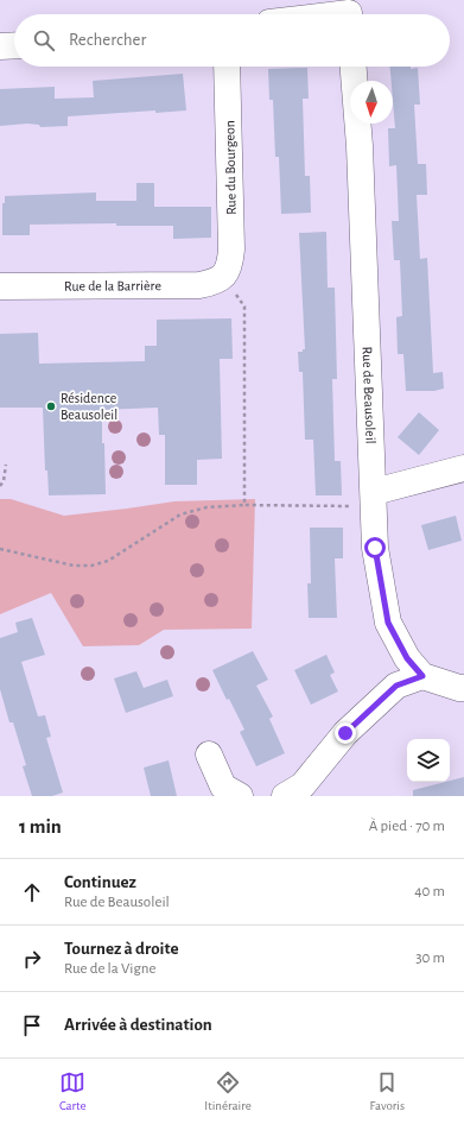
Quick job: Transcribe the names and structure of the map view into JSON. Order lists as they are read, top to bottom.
{
  "streets": {
    "street": ["Rue du Bourgeon", "Rue de la Barrière", "Rue de Beausoleil"]
  },
  "crossings": [
    ["Rue du Bourgeon", "Rue de la Barrière"]
  ],
  "places": ["Résidence Beausoleil"],
  "north": "bottom",
  "page": {
    "search": "Rechercher",
    "heading": ["1 min", "À pied · 70 m"],
    "list": [
      ["Continuez", "Rue de Beausoleil", "40 m"],
      ["Tournez à droite", "Rue de la Vigne", "30 m"],
      "Arrivée à destination"
    ],
    "nav": ["Carte", "Itinéraire", "Favoris"]
  }
}
